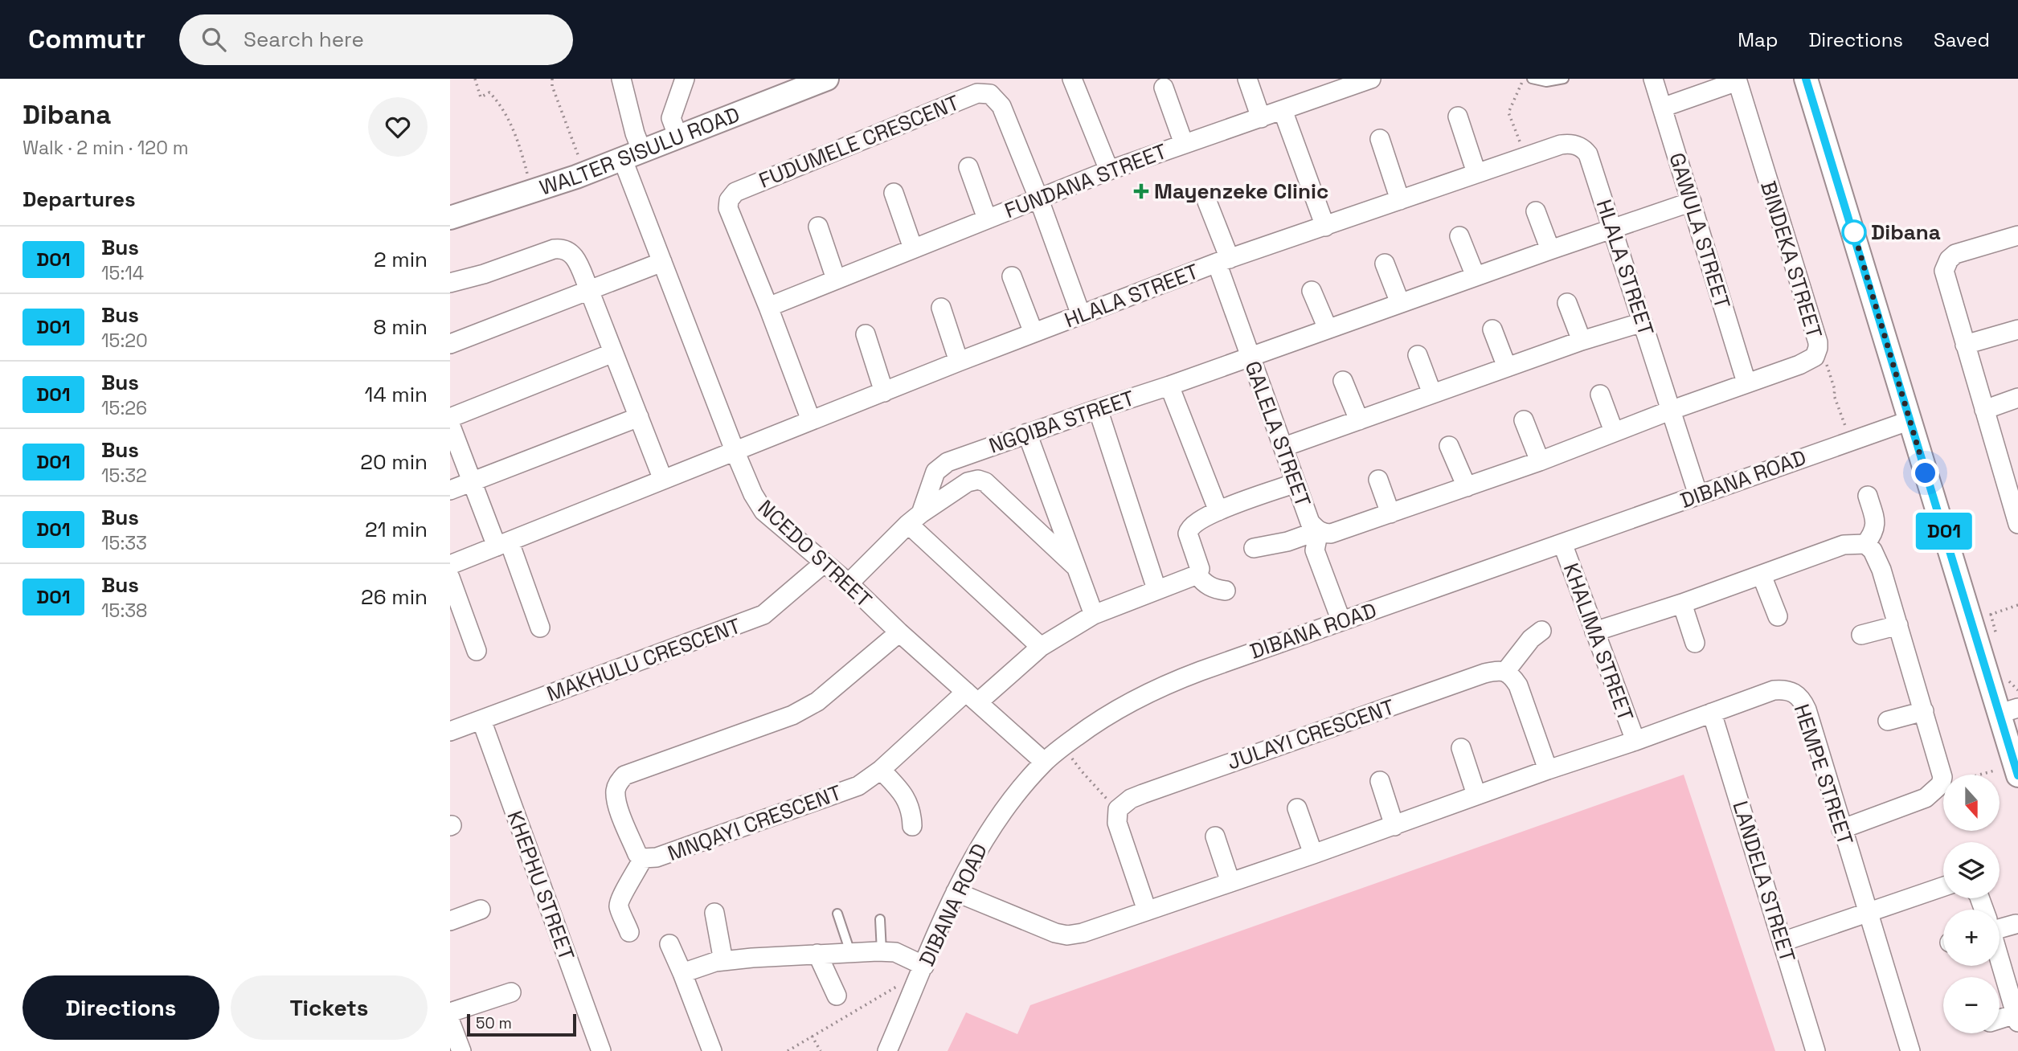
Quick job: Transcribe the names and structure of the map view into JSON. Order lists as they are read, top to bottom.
{
  "streets": {
    "street": [
      "FUDUMELE CRESCENT",
      "WALTER SISULU ROAD",
      "FUNDANA STREET",
      "GAWULA STREET",
      "BINDEKA STREET",
      "HLALA STREET",
      "NGQIBA STREET",
      "GALELA STREET",
      "DIBANA ROAD",
      "NCEDO STREET",
      "KHALIMA STREET",
      "MAKHULU CRESCENT",
      "JULAYI CRESCENT",
      "HEMPE STREET",
      "MNQAYI CRESCENT",
      "LANDELA STREET",
      "KHEPHU STREET"
    ]
  },
  "crossings": [
    ["FUDUMELE CRESCENT", "FUNDANA STREET"],
    ["FUDUMELE CRESCENT", "HLALA STREET"],
    ["WALTER SISULU ROAD", "NCEDO STREET"],
    ["GAWULA STREET", "BINDEKA STREET"],
    ["GAWULA STREET", "NGQIBA STREET"],
    ["BINDEKA STREET", "HLALA STREET"],
    ["BINDEKA STREET", "GALELA STREET"],
    ["HLALA STREET", "NGQIBA STREET"],
    ["HLALA STREET", "GALELA STREET"],
    ["HLALA STREET", "DIBANA ROAD"],
    ["HLALA STREET", "NCEDO STREET"],
    ["NGQIBA STREET", "GALELA STREET"],
    ["NGQIBA STREET", "NCEDO STREET"],
    ["DIBANA ROAD", "NCEDO STREET"],
    ["DIBANA ROAD", "KHALIMA STREET"],
    ["DIBANA ROAD", "HEMPE STREET"],
    ["NCEDO STREET", "MAKHULU CRESCENT"],
    ["NCEDO STREET", "MNQAYI CRESCENT"],
    ["KHALIMA STREET", "HEMPE STREET"],
    ["MAKHULU CRESCENT", "KHEPHU STREET"],
    ["HEMPE STREET", "LANDELA STREET"]
  ],
  "places": {
    "health": ["Mayenzeke Clinic"],
    "other": ["Dibana"]
  },
  "lines": ["bus line D01"],
  "scale_bar": "50 m",
  "north": "bottom",
  "page": {
    "header": "Commutr",
    "search": "Search here",
    "nav": ["Map", "Directions", "Saved"],
    "heading": [
      ["Dibana", "Walk · 2 min · 120 m"],
      "Departures"
    ],
    "on_map": "D01",
    "list": [
      {
        "mark": "D01",
        "name": "Bus",
        "note": "15:14",
        "value": "2 min"
      },
      {
        "mark": "D01",
        "name": "Bus",
        "note": "15:20",
        "value": "8 min"
      },
      {
        "mark": "D01",
        "name": "Bus",
        "note": "15:26",
        "value": "14 min"
      },
      {
        "mark": "D01",
        "name": "Bus",
        "note": "15:32",
        "value": "20 min"
      },
      {
        "mark": "D01",
        "name": "Bus",
        "note": "15:33",
        "value": "21 min"
      },
      {
        "mark": "D01",
        "name": "Bus",
        "note": "15:38",
        "value": "26 min"
      }
    ],
    "map_buttons": ["+", "−"],
    "buttons": ["Directions", "Tickets"],
    "scale": "50 m"
  }
}
